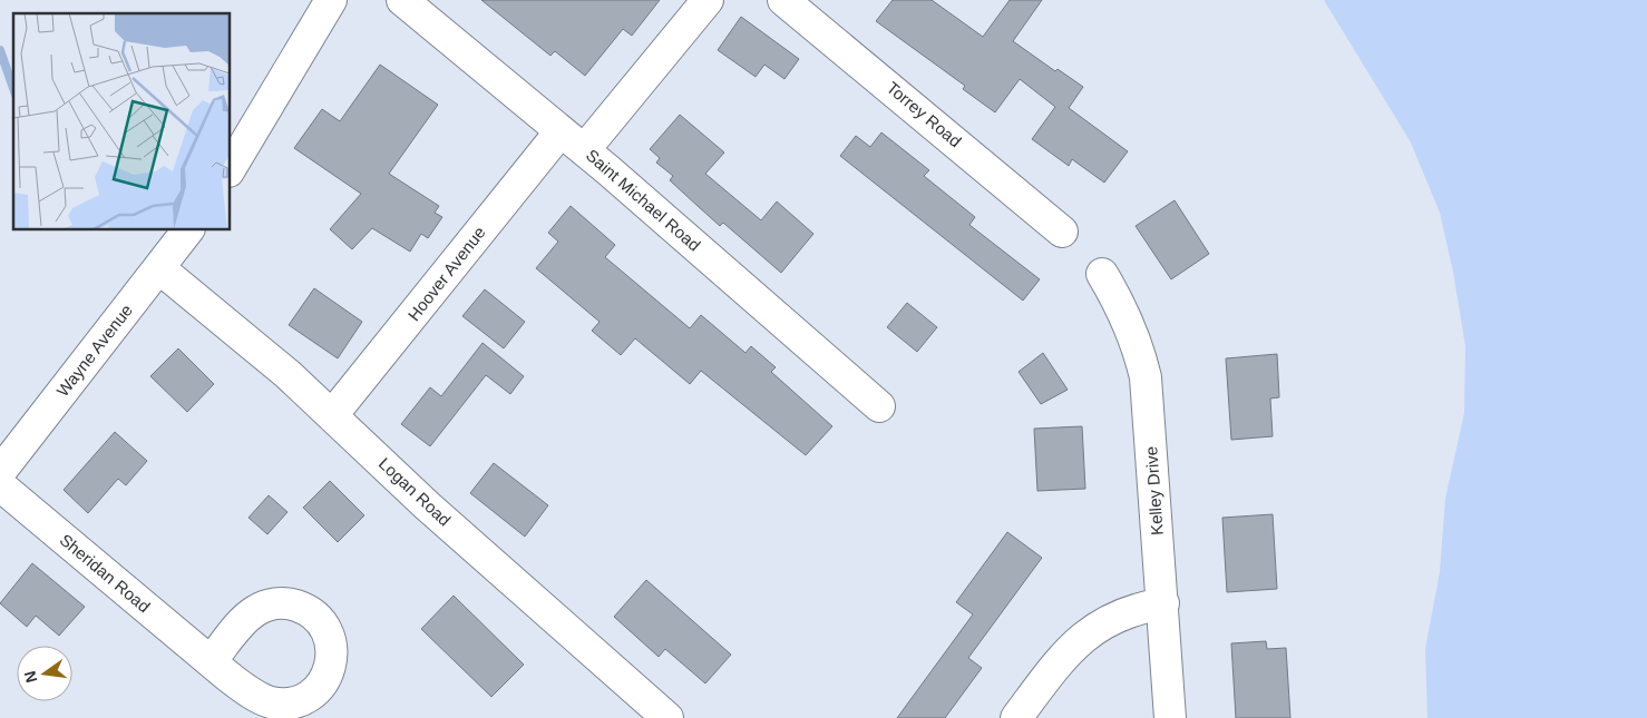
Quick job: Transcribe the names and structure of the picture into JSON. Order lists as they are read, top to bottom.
{
  "streets": {
    "street": [
      "Torrey Road",
      "Saint Michael Road",
      "Hoover Avenue",
      "Wayne Avenue",
      "Kelley Drive",
      "Logan Road",
      "Sheridan Road"
    ]
  },
  "crossings": [
    ["Saint Michael Road", "Hoover Avenue"],
    ["Hoover Avenue", "Logan Road"],
    ["Wayne Avenue", "Logan Road"]
  ],
  "north": "left"
}
